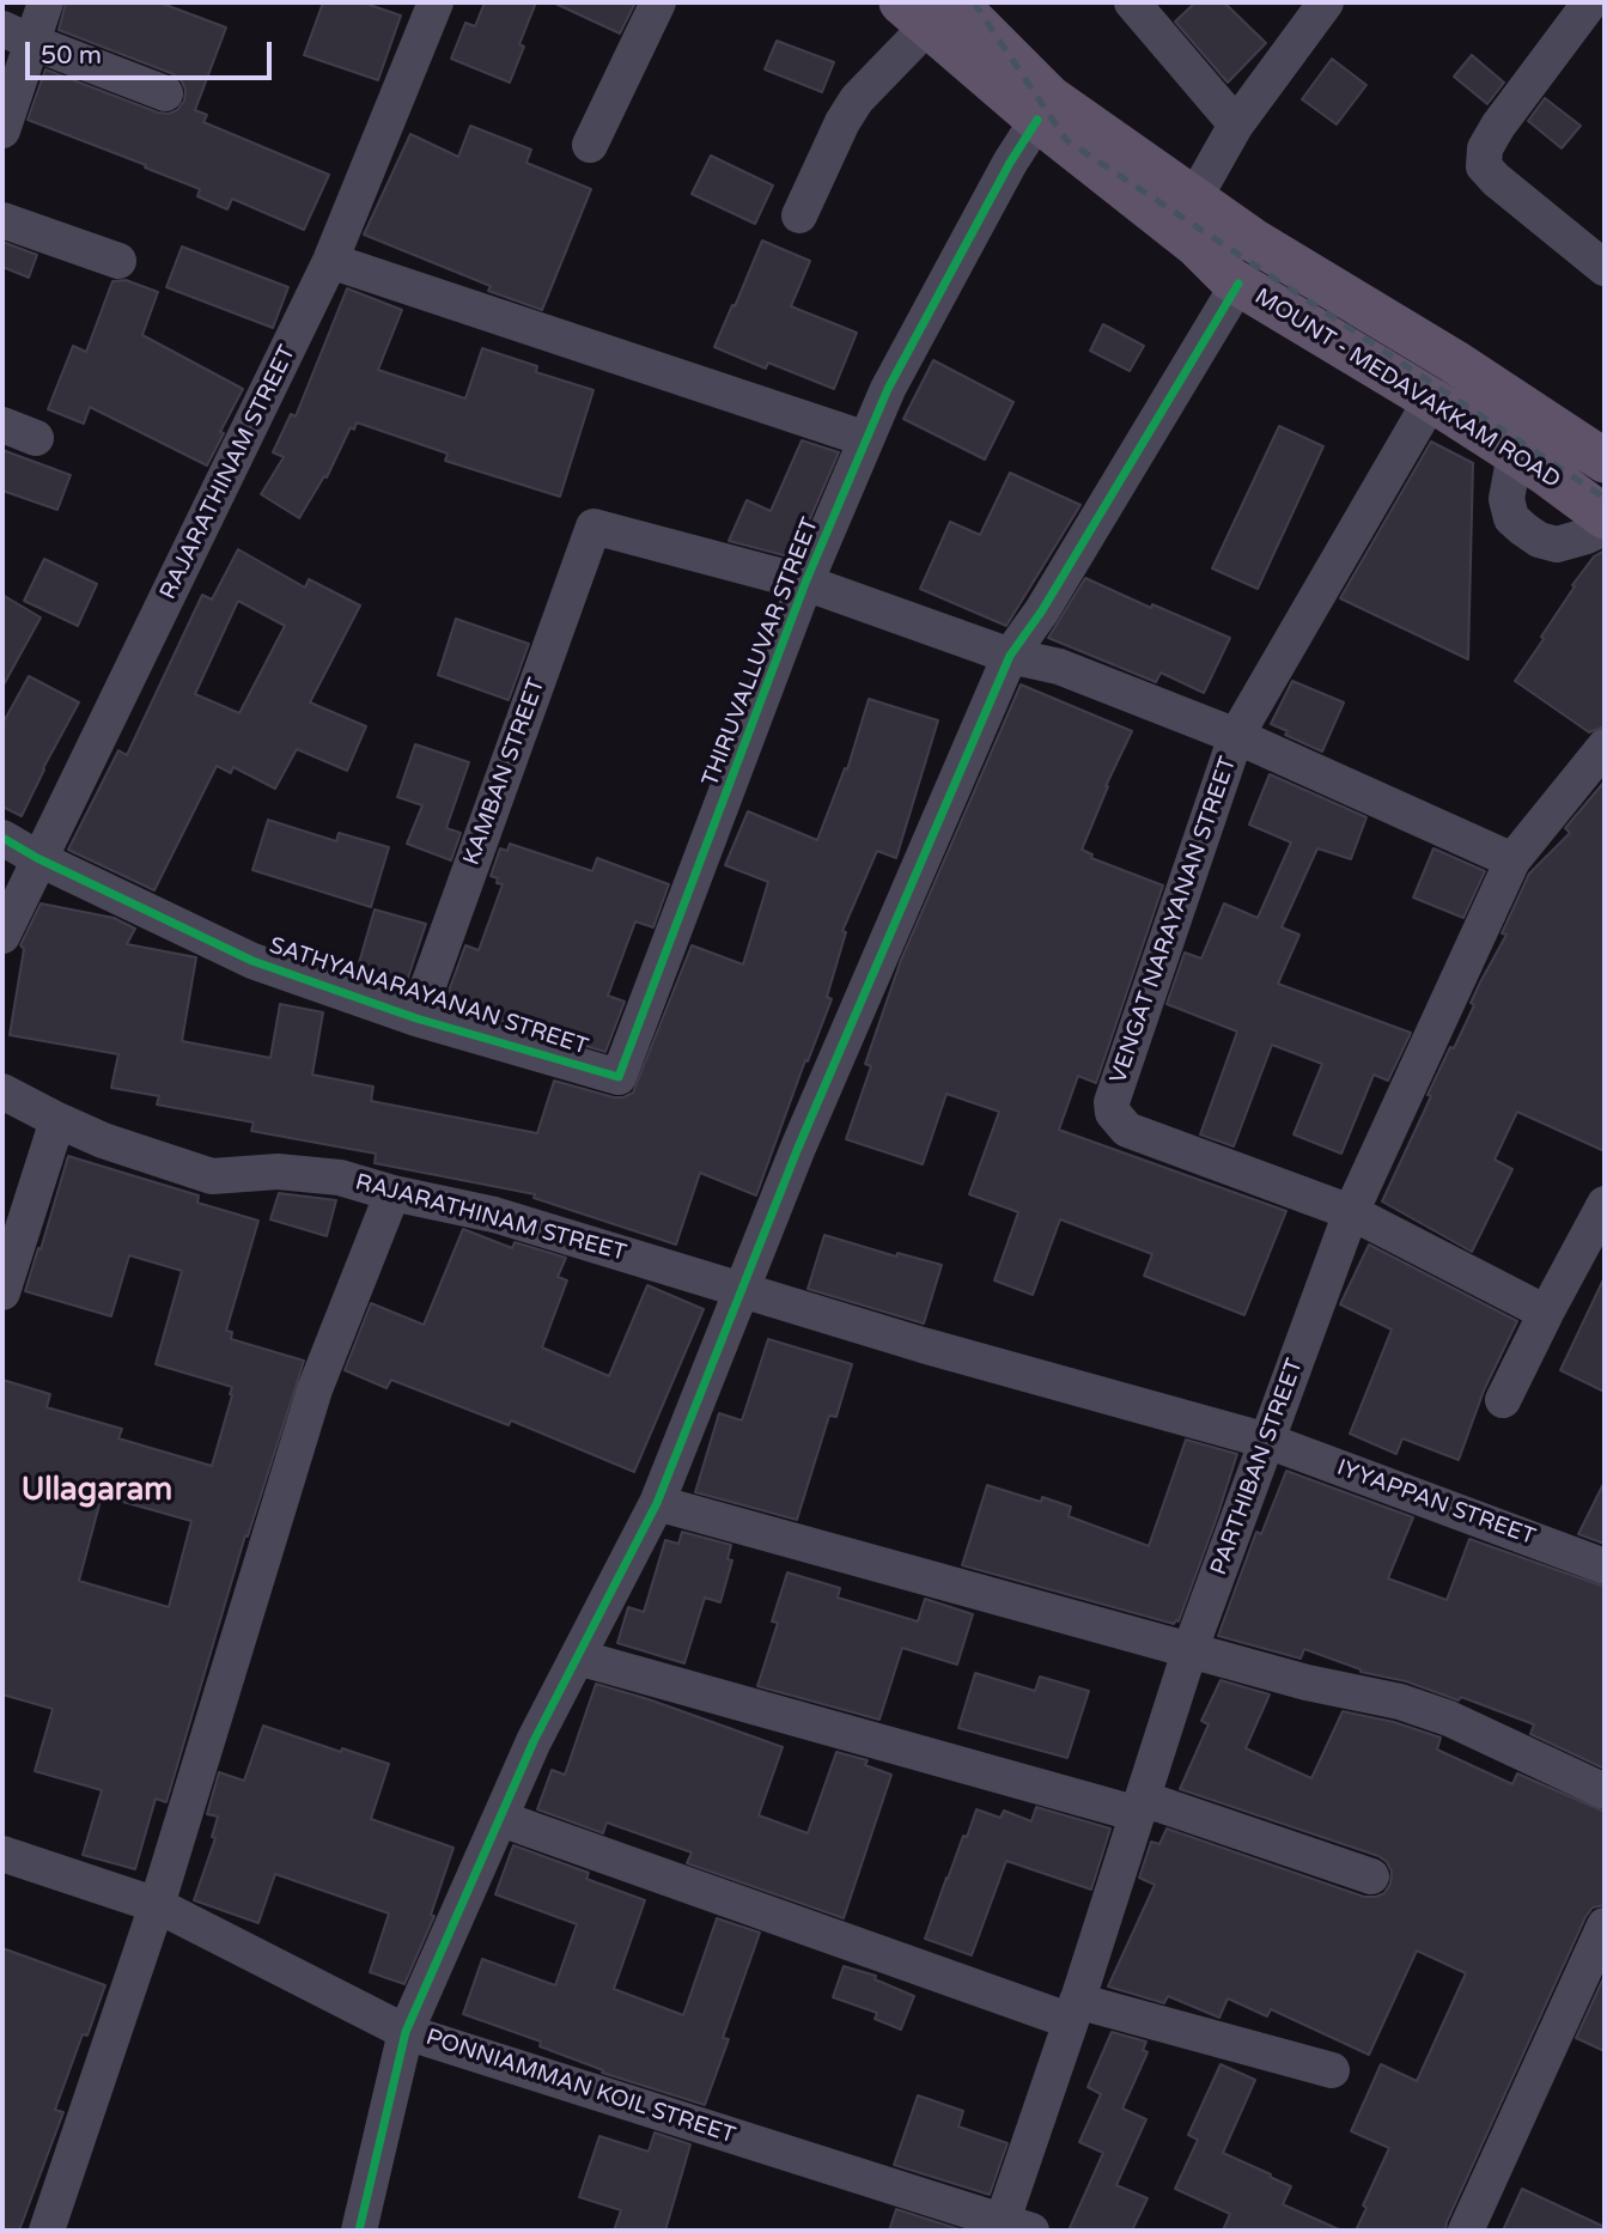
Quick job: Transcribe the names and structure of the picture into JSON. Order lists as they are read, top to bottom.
{
  "streets": {
    "main road": ["MOUNT - MEDAVAKKAM ROAD"],
    "street": [
      "RAJARATHINAM STREET",
      "THIRUVALLUVAR STREET",
      "KAMBAN STREET",
      "VENGAT NARAYANAN STREET",
      "SATHYANARAYANAN STREET",
      "PARTHIBAN STREET",
      "IYYAPPAN STREET",
      "PONNIAMMAN KOIL STREET"
    ]
  },
  "crossings": [
    ["MOUNT - MEDAVAKKAM ROAD", "THIRUVALLUVAR STREET"],
    ["MOUNT - MEDAVAKKAM ROAD", "VENGAT NARAYANAN STREET"],
    ["RAJARATHINAM STREET", "SATHYANARAYANAN STREET"],
    ["RAJARATHINAM STREET", "PARTHIBAN STREET"],
    ["RAJARATHINAM STREET", "IYYAPPAN STREET"],
    ["THIRUVALLUVAR STREET", "KAMBAN STREET"],
    ["THIRUVALLUVAR STREET", "SATHYANARAYANAN STREET"],
    ["KAMBAN STREET", "SATHYANARAYANAN STREET"],
    ["VENGAT NARAYANAN STREET", "PARTHIBAN STREET"],
    ["PARTHIBAN STREET", "IYYAPPAN STREET"],
    ["PARTHIBAN STREET", "PONNIAMMAN KOIL STREET"]
  ],
  "districts": ["Ullagaram"],
  "scale_bar": "50 m"
}
